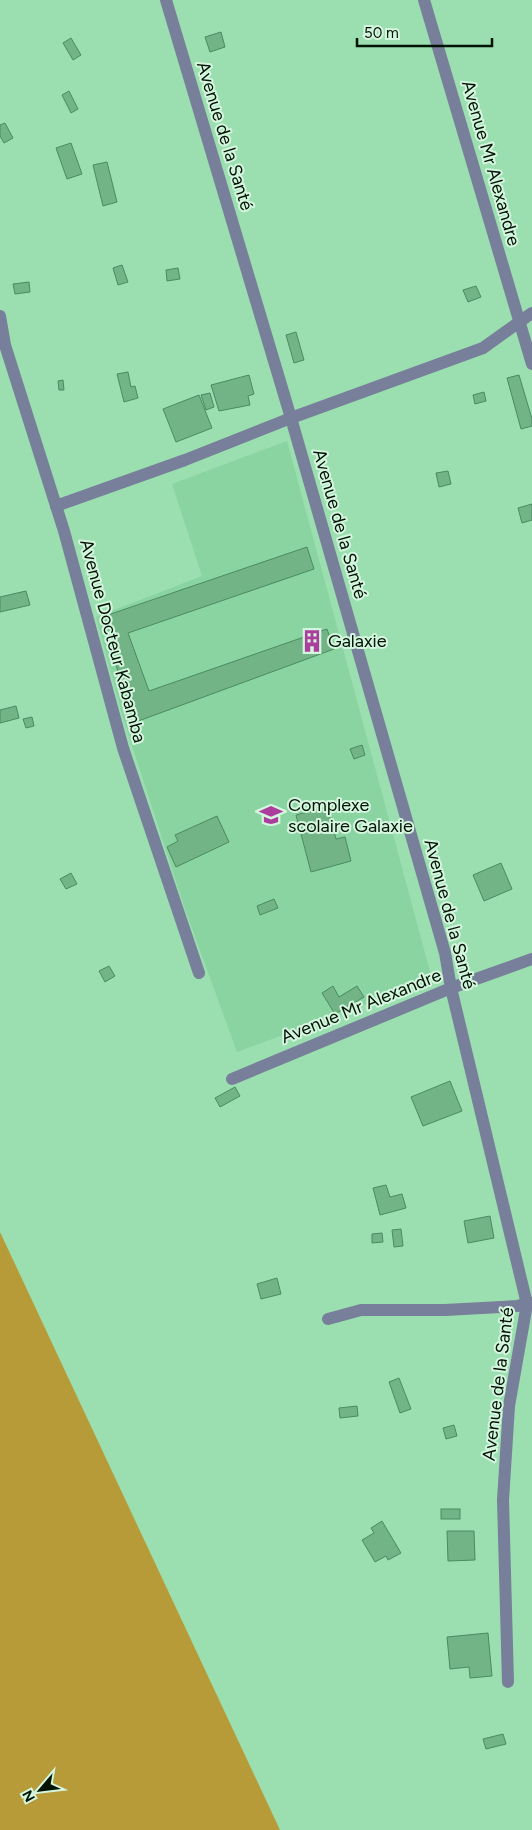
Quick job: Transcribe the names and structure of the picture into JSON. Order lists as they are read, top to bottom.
{
  "streets": {
    "street": ["Avenue de la Santé", "Avenue Mr Alexandre", "Avenue Docteur Kabamba"]
  },
  "crossings": [
    ["Avenue de la Santé", "Avenue Mr Alexandre"]
  ],
  "places": {
    "building": ["Galaxie"],
    "school or university": ["Complexe scolaire Galaxie"]
  },
  "scale_bar": "50 m",
  "north": "bottom left"
}
